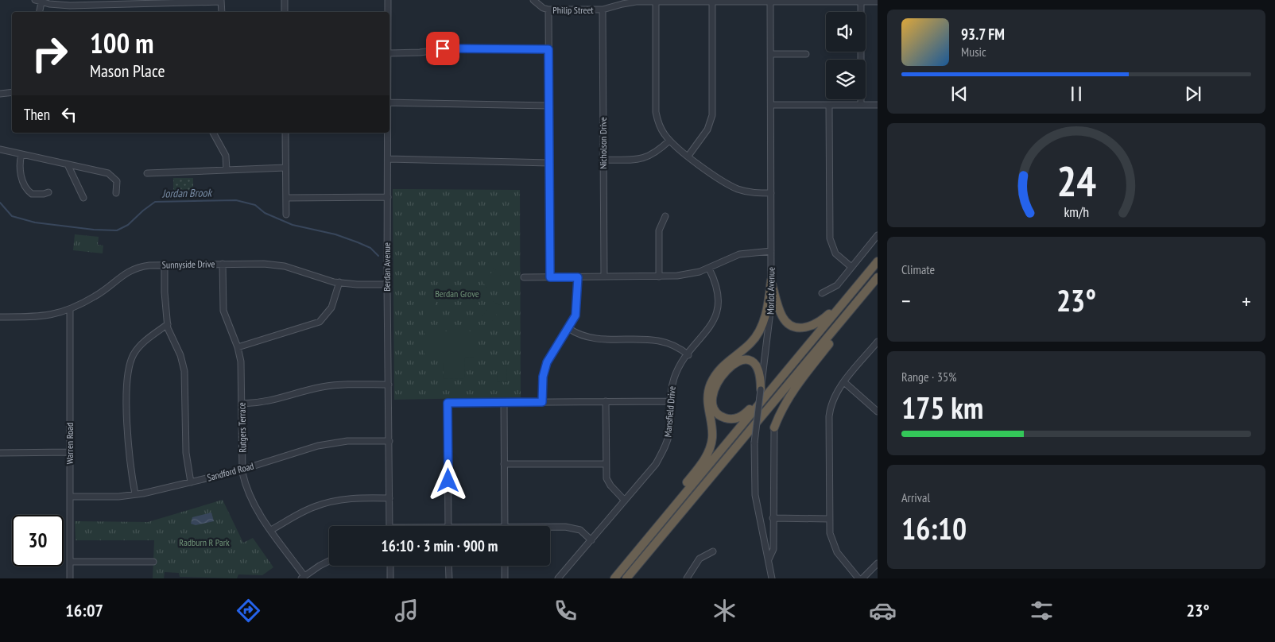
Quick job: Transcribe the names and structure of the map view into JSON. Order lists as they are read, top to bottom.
{
  "streets": {
    "street": [
      "Philip Street",
      "Nicholson Drive",
      "Sunnyside Drive",
      "Berdan Avenue",
      "Morlot Avenue",
      "Mansfield Drive",
      "Rutgers Terrace",
      "Warren Road",
      "Sandford Road"
    ]
  },
  "crossings": [
    ["Philip Street", "Nicholson Drive"],
    ["Philip Street", "Morlot Avenue"],
    ["Sunnyside Drive", "Berdan Avenue"],
    ["Sunnyside Drive", "Rutgers Terrace"],
    ["Sunnyside Drive", "Warren Road"],
    ["Berdan Avenue", "Sandford Road"],
    ["Rutgers Terrace", "Sandford Road"],
    ["Warren Road", "Sandford Road"]
  ],
  "water": ["Jordan Brook"],
  "parks": ["Berdan Grove", "Radburn R Park"],
  "page": {
    "turn": ["100 m", "Mason Place"],
    "song": ["93.7 FM", "Music"],
    "then": "Then",
    "tile": [
      "Climate",
      ["Range · 35%", "175 km"],
      ["Arrival", "16:10"]
    ],
    "heat": ["−", "23°", "+"],
    "limit": "30",
    "trip": "16:10 · 3 min · 900 m",
    "tabs": ["16:07", "23°"],
    "gauge": ["24", "km/h"]
  }
}
